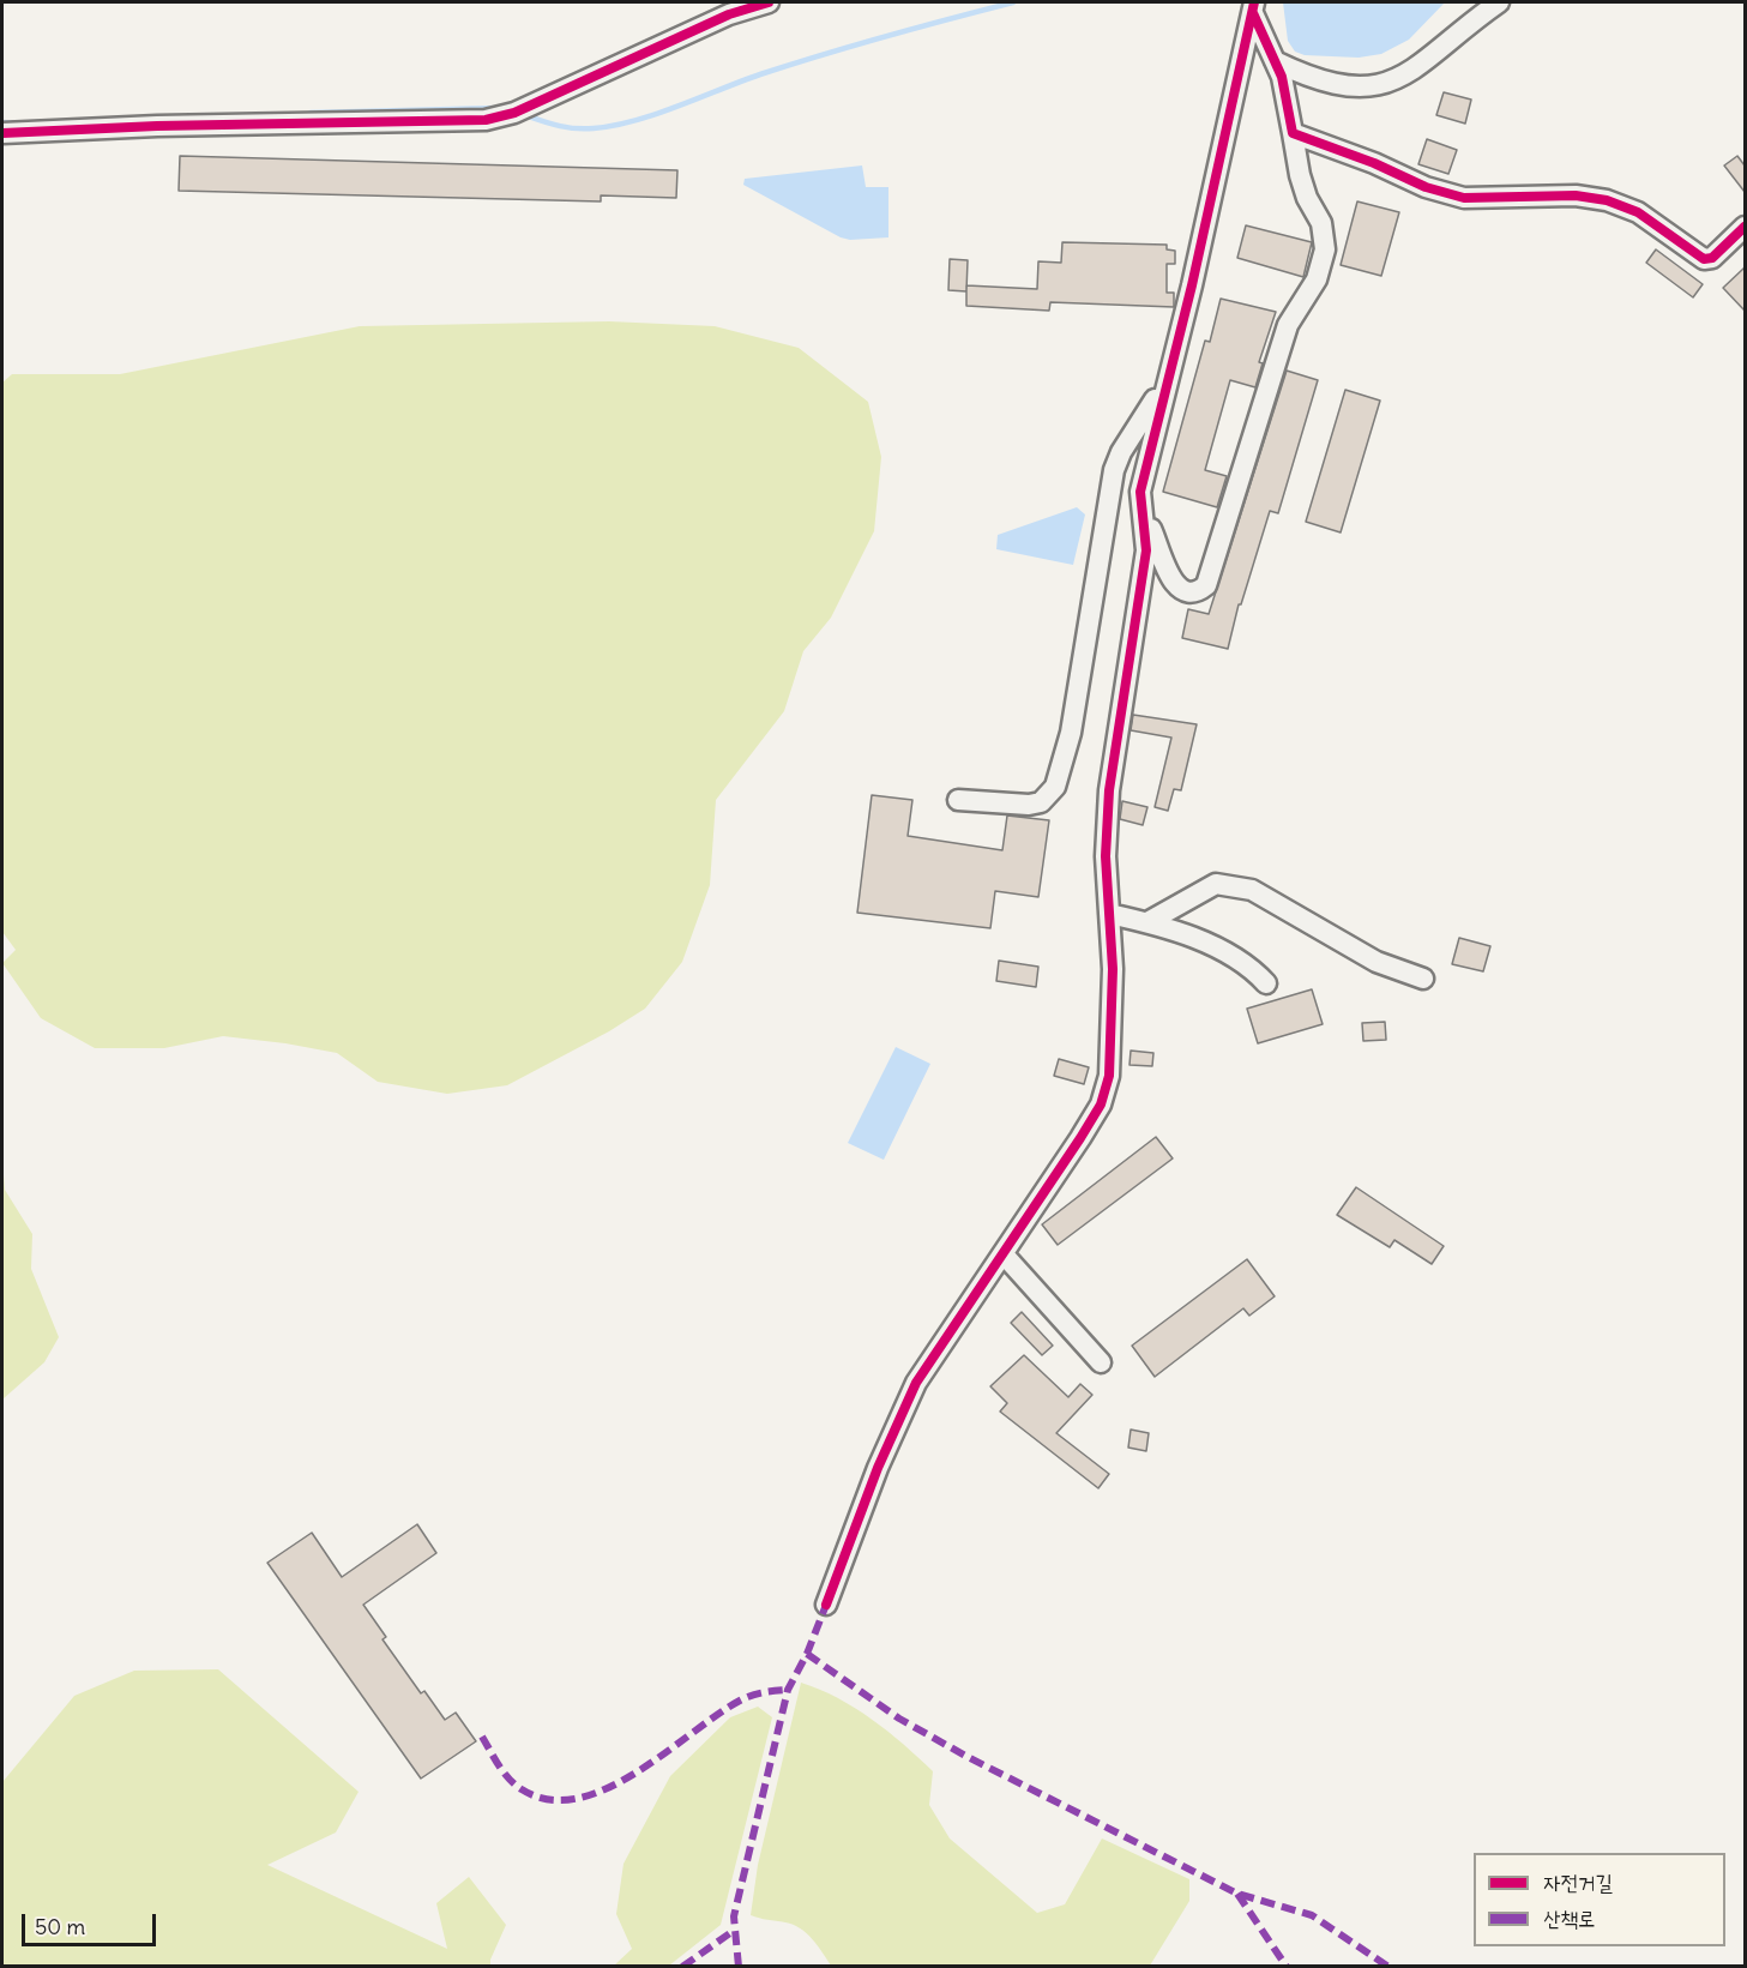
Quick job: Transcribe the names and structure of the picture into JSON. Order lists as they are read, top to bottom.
{
  "legend": ["자전거길", "산책로"],
  "scale_bar": "50 m"
}
